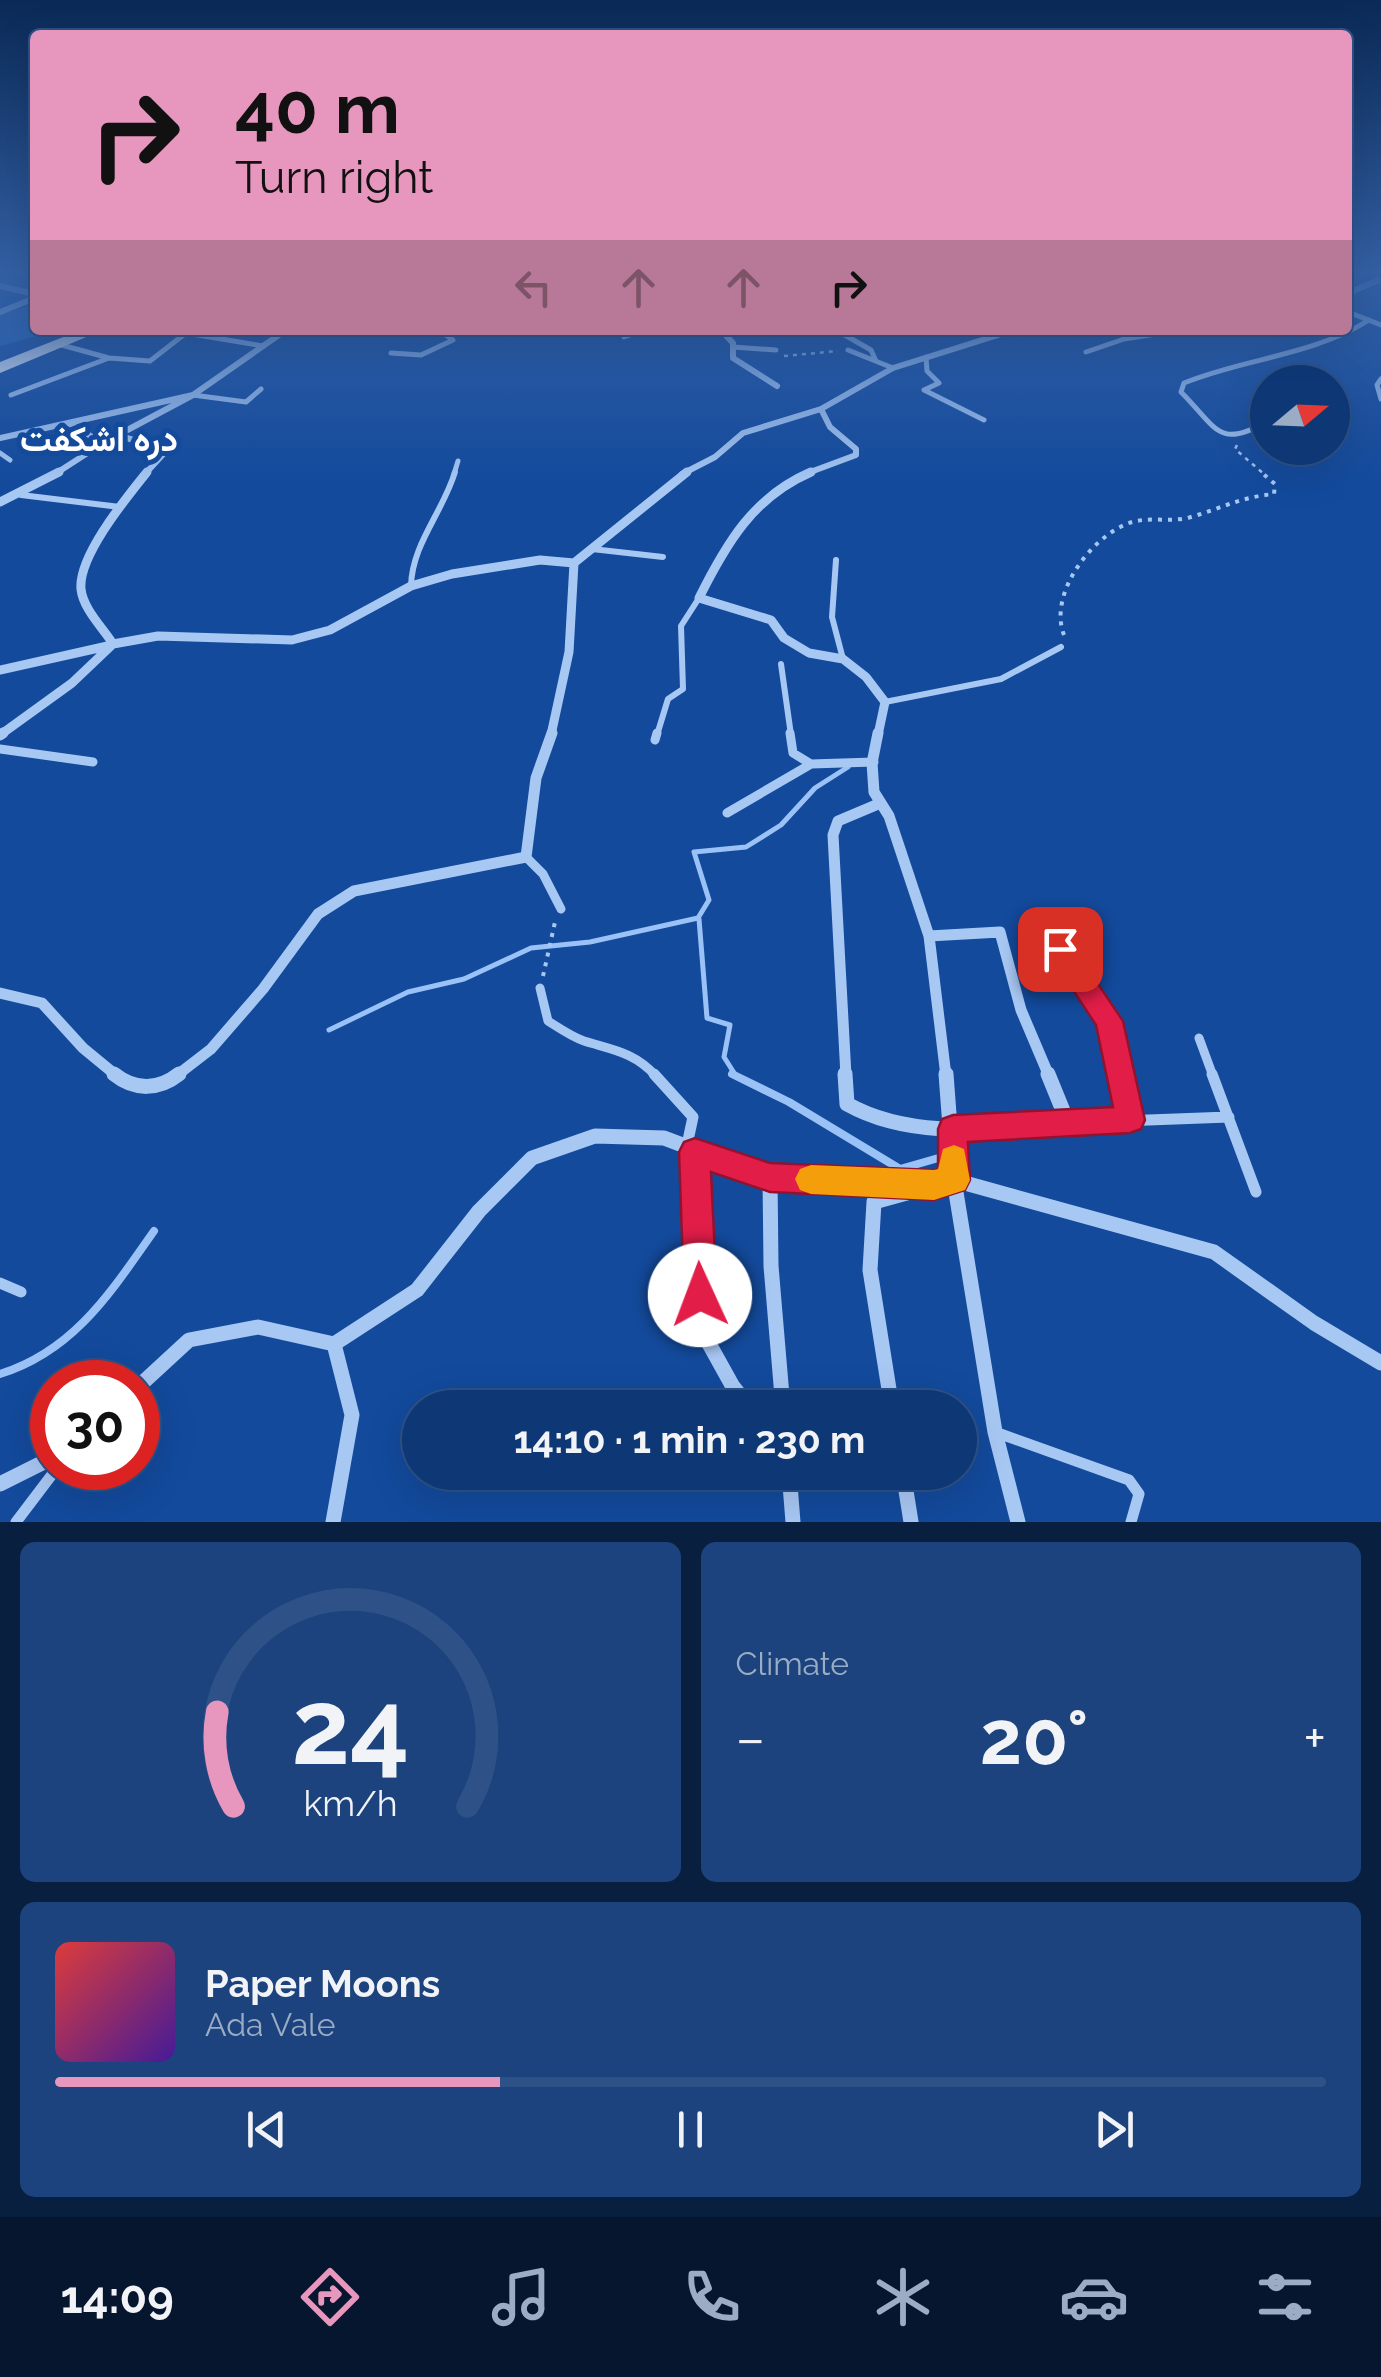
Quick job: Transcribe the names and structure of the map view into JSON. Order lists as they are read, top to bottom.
{
  "districts": ["دره اشکفت"],
  "north": "right",
  "page": {
    "turn": ["40 m", "Turn right"],
    "limit": "30",
    "trip": "14:10 · 1 min · 230 m",
    "tile": "Climate",
    "heat": ["−", "20°", "+"],
    "song": ["Paper Moons", "Ada Vale"],
    "tabs": "14:09",
    "gauge": ["24", "km/h"]
  }
}
